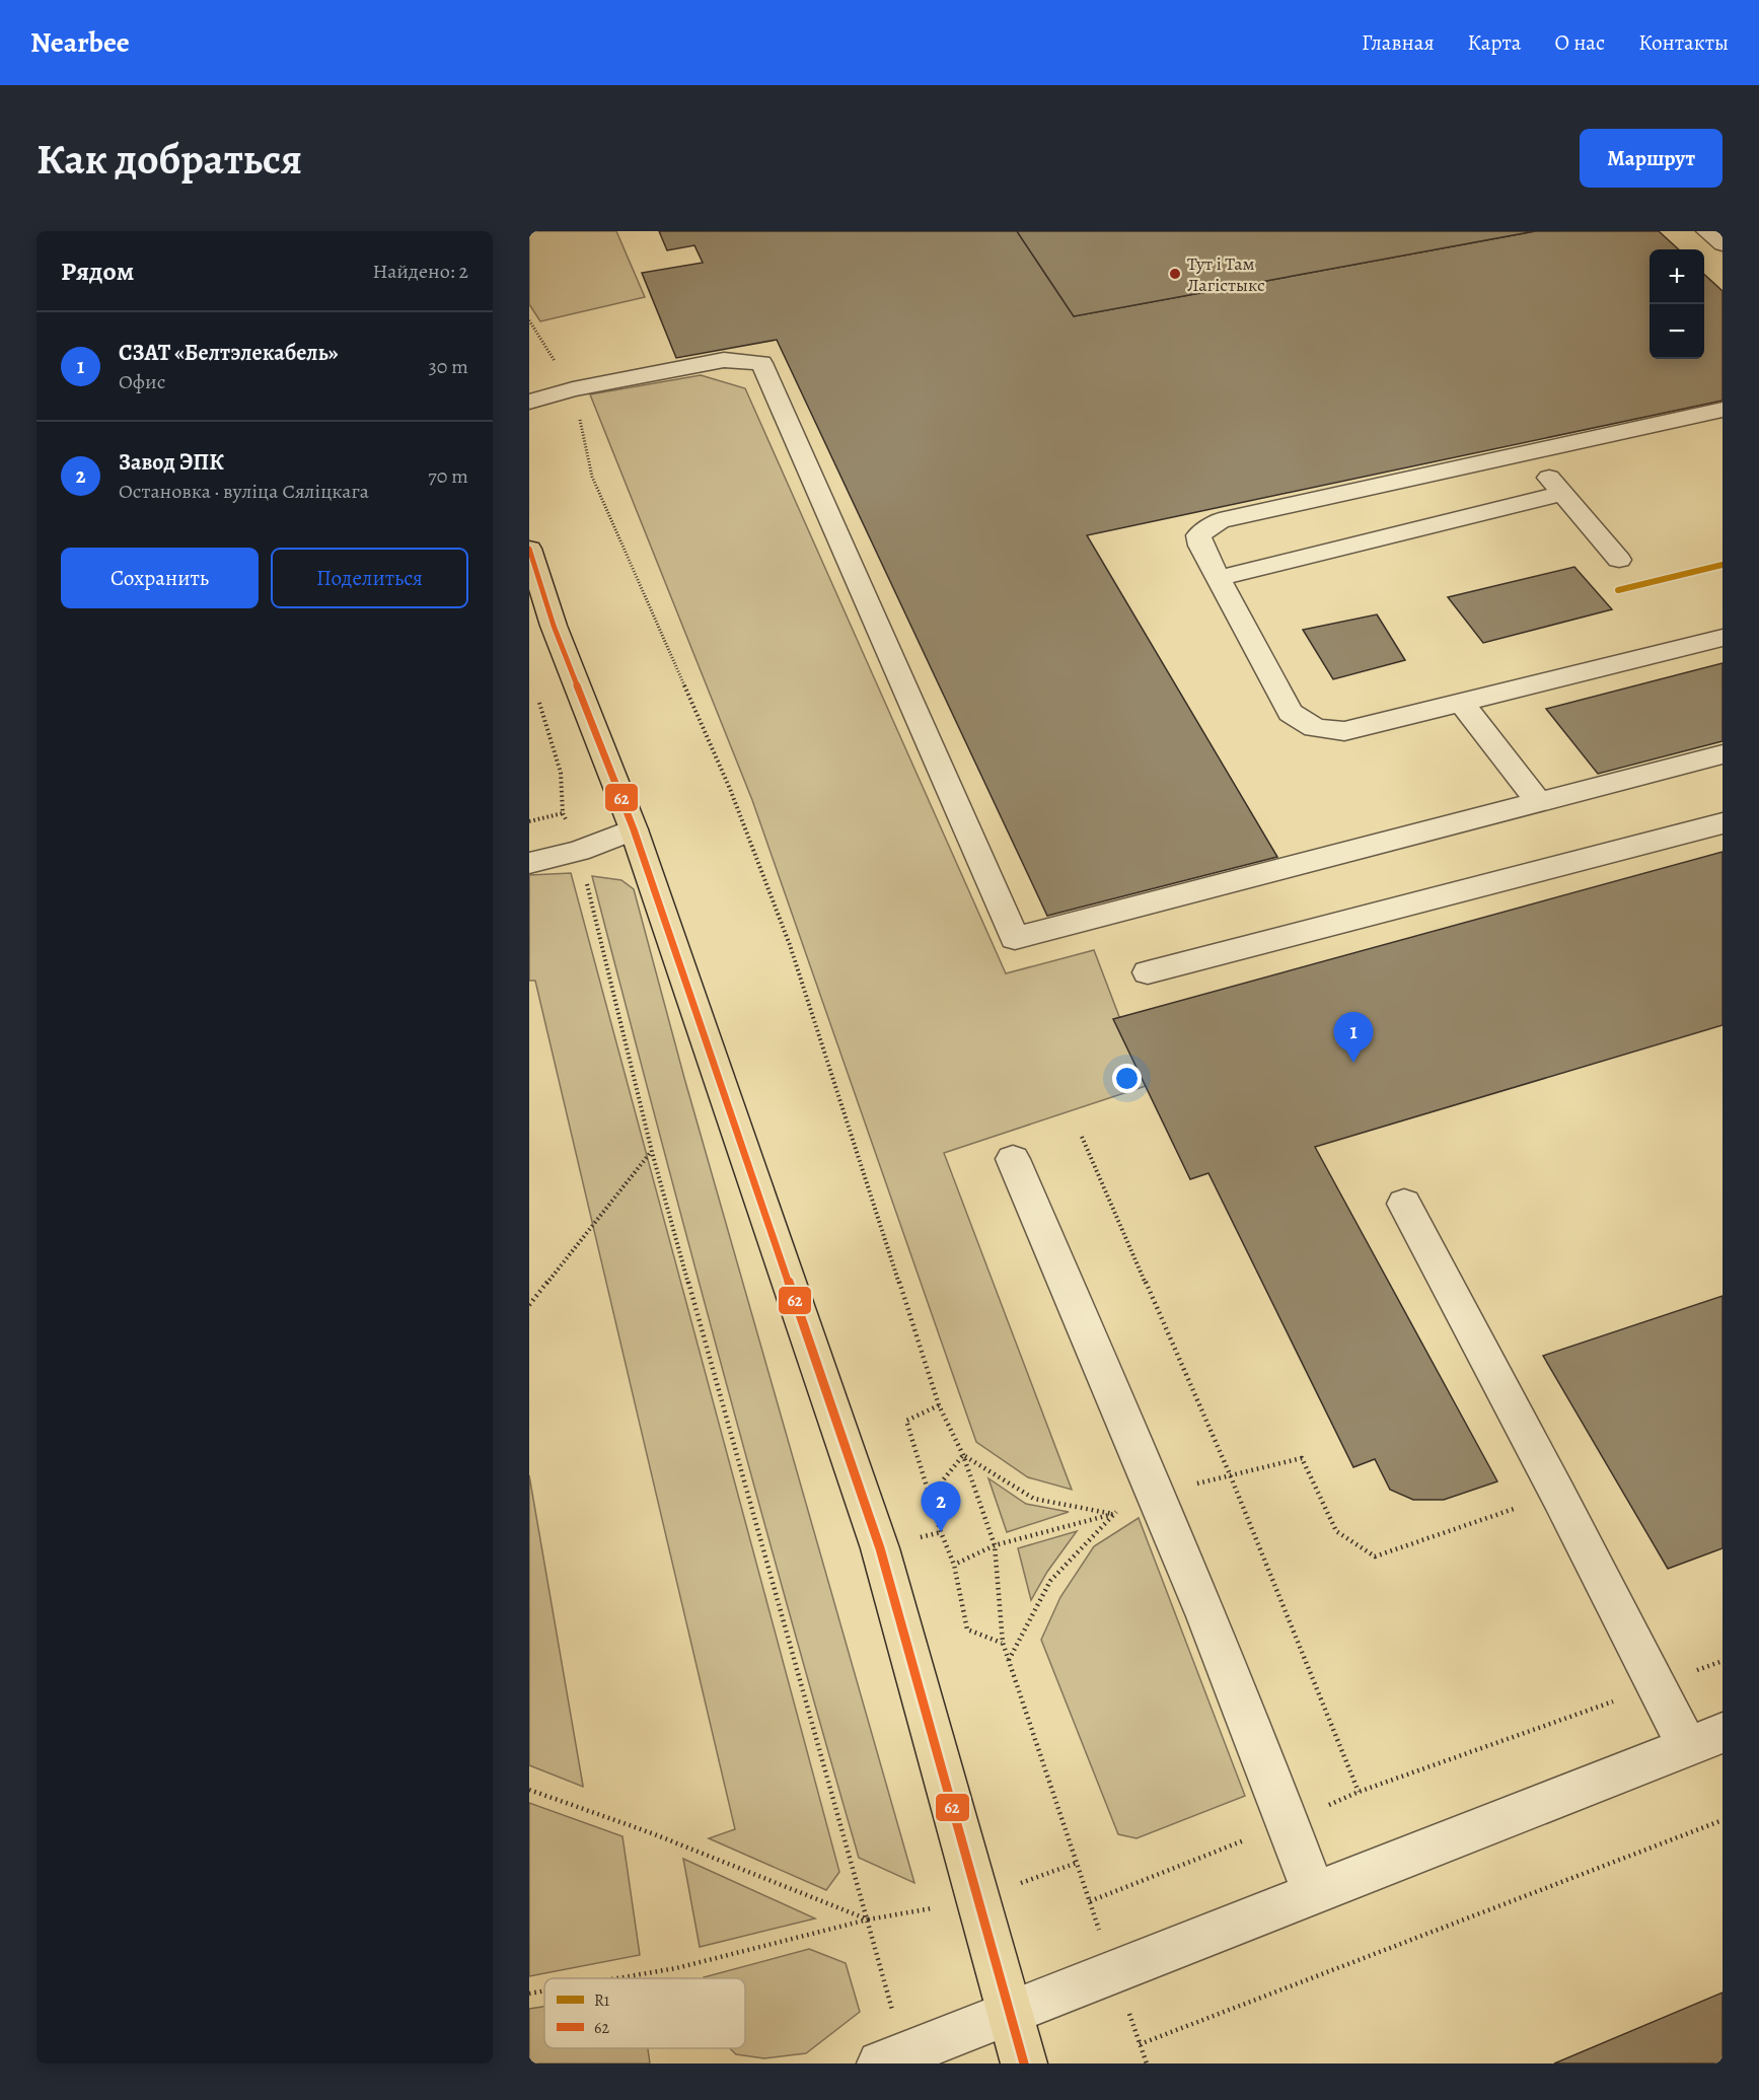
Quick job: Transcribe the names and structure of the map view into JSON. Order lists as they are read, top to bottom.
{
  "places": ["Тут і Там Лагістыкс"],
  "lines": ["transit line 62", "transit line R1"],
  "legend": ["R1", "62"],
  "page": {
    "header": "Nearbee",
    "nav": [
      "Главная",
      "Карта",
      "О нас",
      "Контакты"
    ],
    "buttons": [
      "Маршрут",
      ["Сохранить", "Поделиться"]
    ],
    "title": "Как добраться",
    "heading": ["Рядом", "Найдено: 2"],
    "map_buttons": ["+", "−"],
    "list": [
      {
        "mark": "1",
        "name": "СЗАТ «Белтэлекабель»",
        "note": "Офис",
        "value": "30 m"
      },
      {
        "mark": "2",
        "name": "Завод ЭПК",
        "note": "Остановка · вуліца Сяліцкага",
        "value": "70 m"
      }
    ],
    "pins": ["1", "2"]
  }
}
